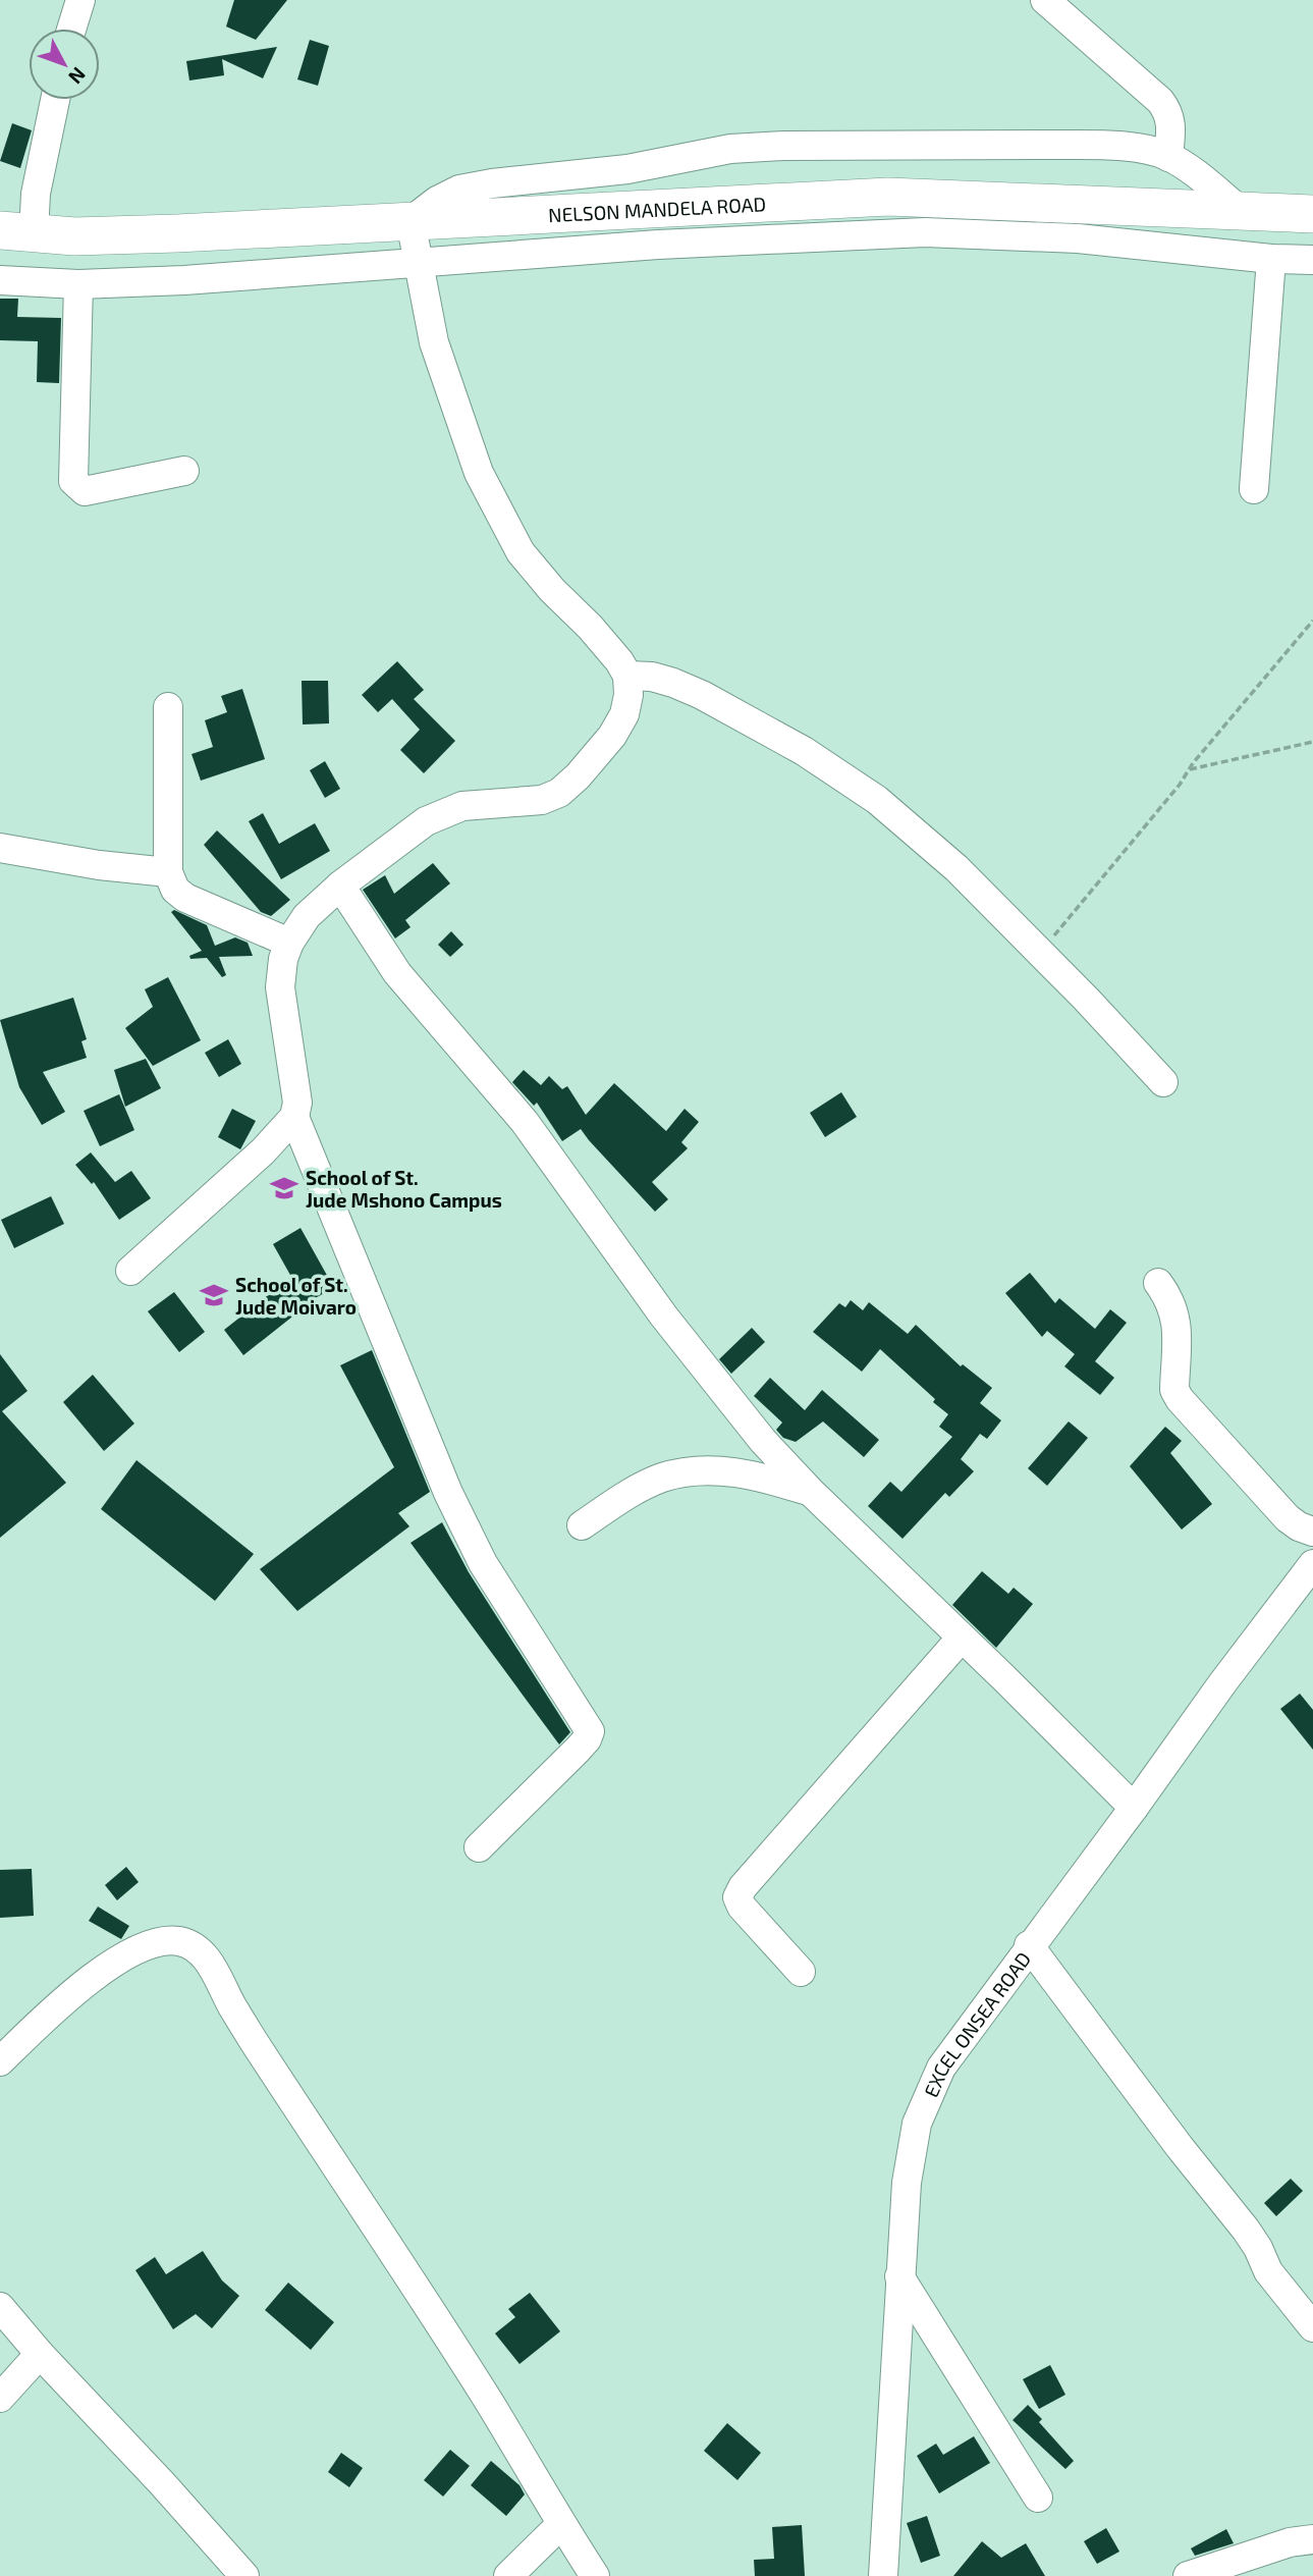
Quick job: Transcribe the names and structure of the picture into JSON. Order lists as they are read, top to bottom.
{
  "streets": {
    "main road": ["NELSON MANDELA ROAD"],
    "street": ["EXCEL ONSEA ROAD"]
  },
  "places": {
    "school or university": ["School of St. Jude Mshono Campus", "School of St. Jude Moivaro"]
  },
  "north": "bottom right"
}
